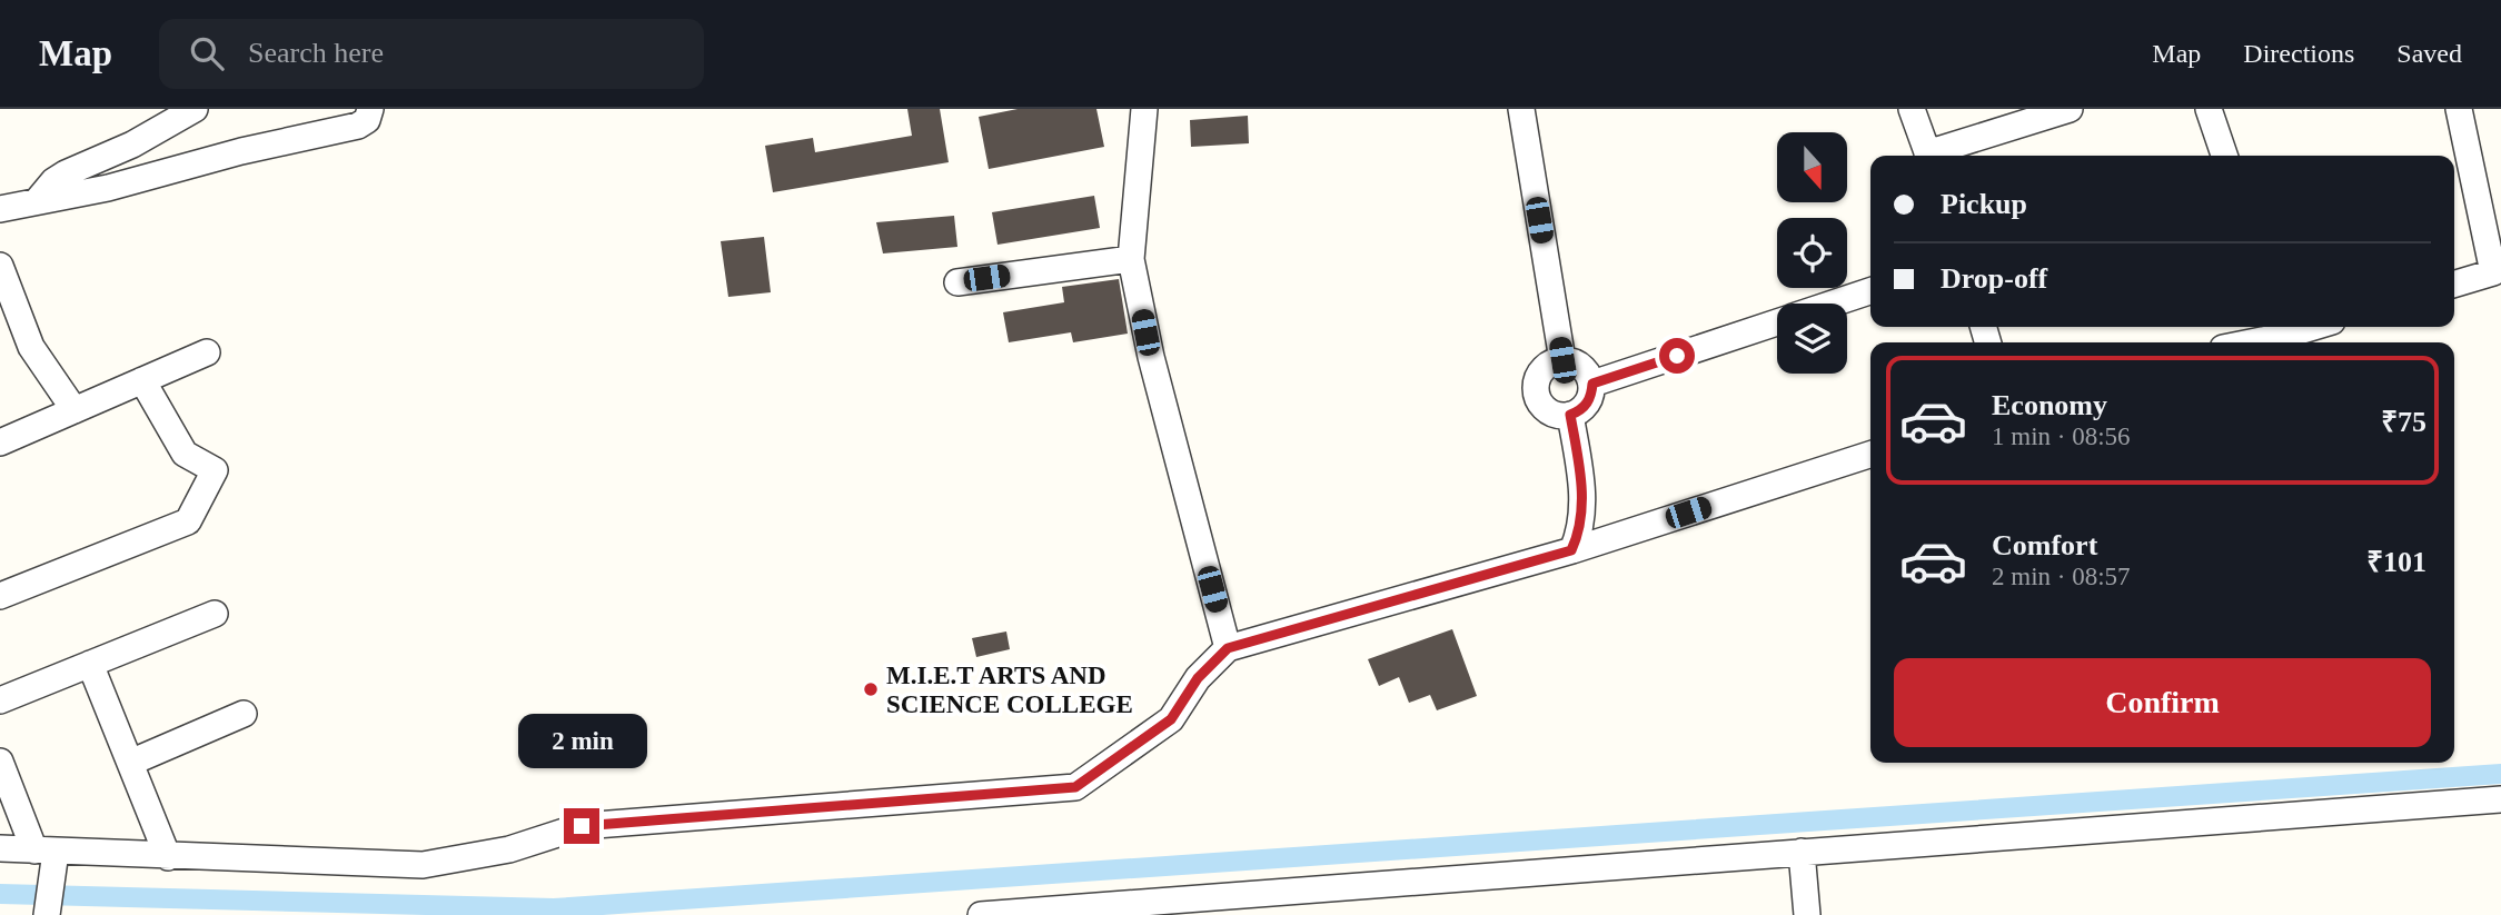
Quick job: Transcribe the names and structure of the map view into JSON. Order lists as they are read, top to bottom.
{
  "places": ["M.I.E.T ARTS AND SCIENCE COLLEGE"],
  "north": "bottom",
  "page": {
    "header": "Map",
    "search": "Search here",
    "nav": ["Map", "Directions", "Saved"],
    "banner": ["Pickup", "Drop-off"],
    "list": [
      {
        "name": "Economy",
        "note": "1 min · 08:56",
        "value": "₹75"
      },
      {
        "name": "Comfort",
        "note": "2 min · 08:57",
        "value": "₹101"
      }
    ],
    "buttons": "Confirm",
    "bubble": "2 min"
  }
}
